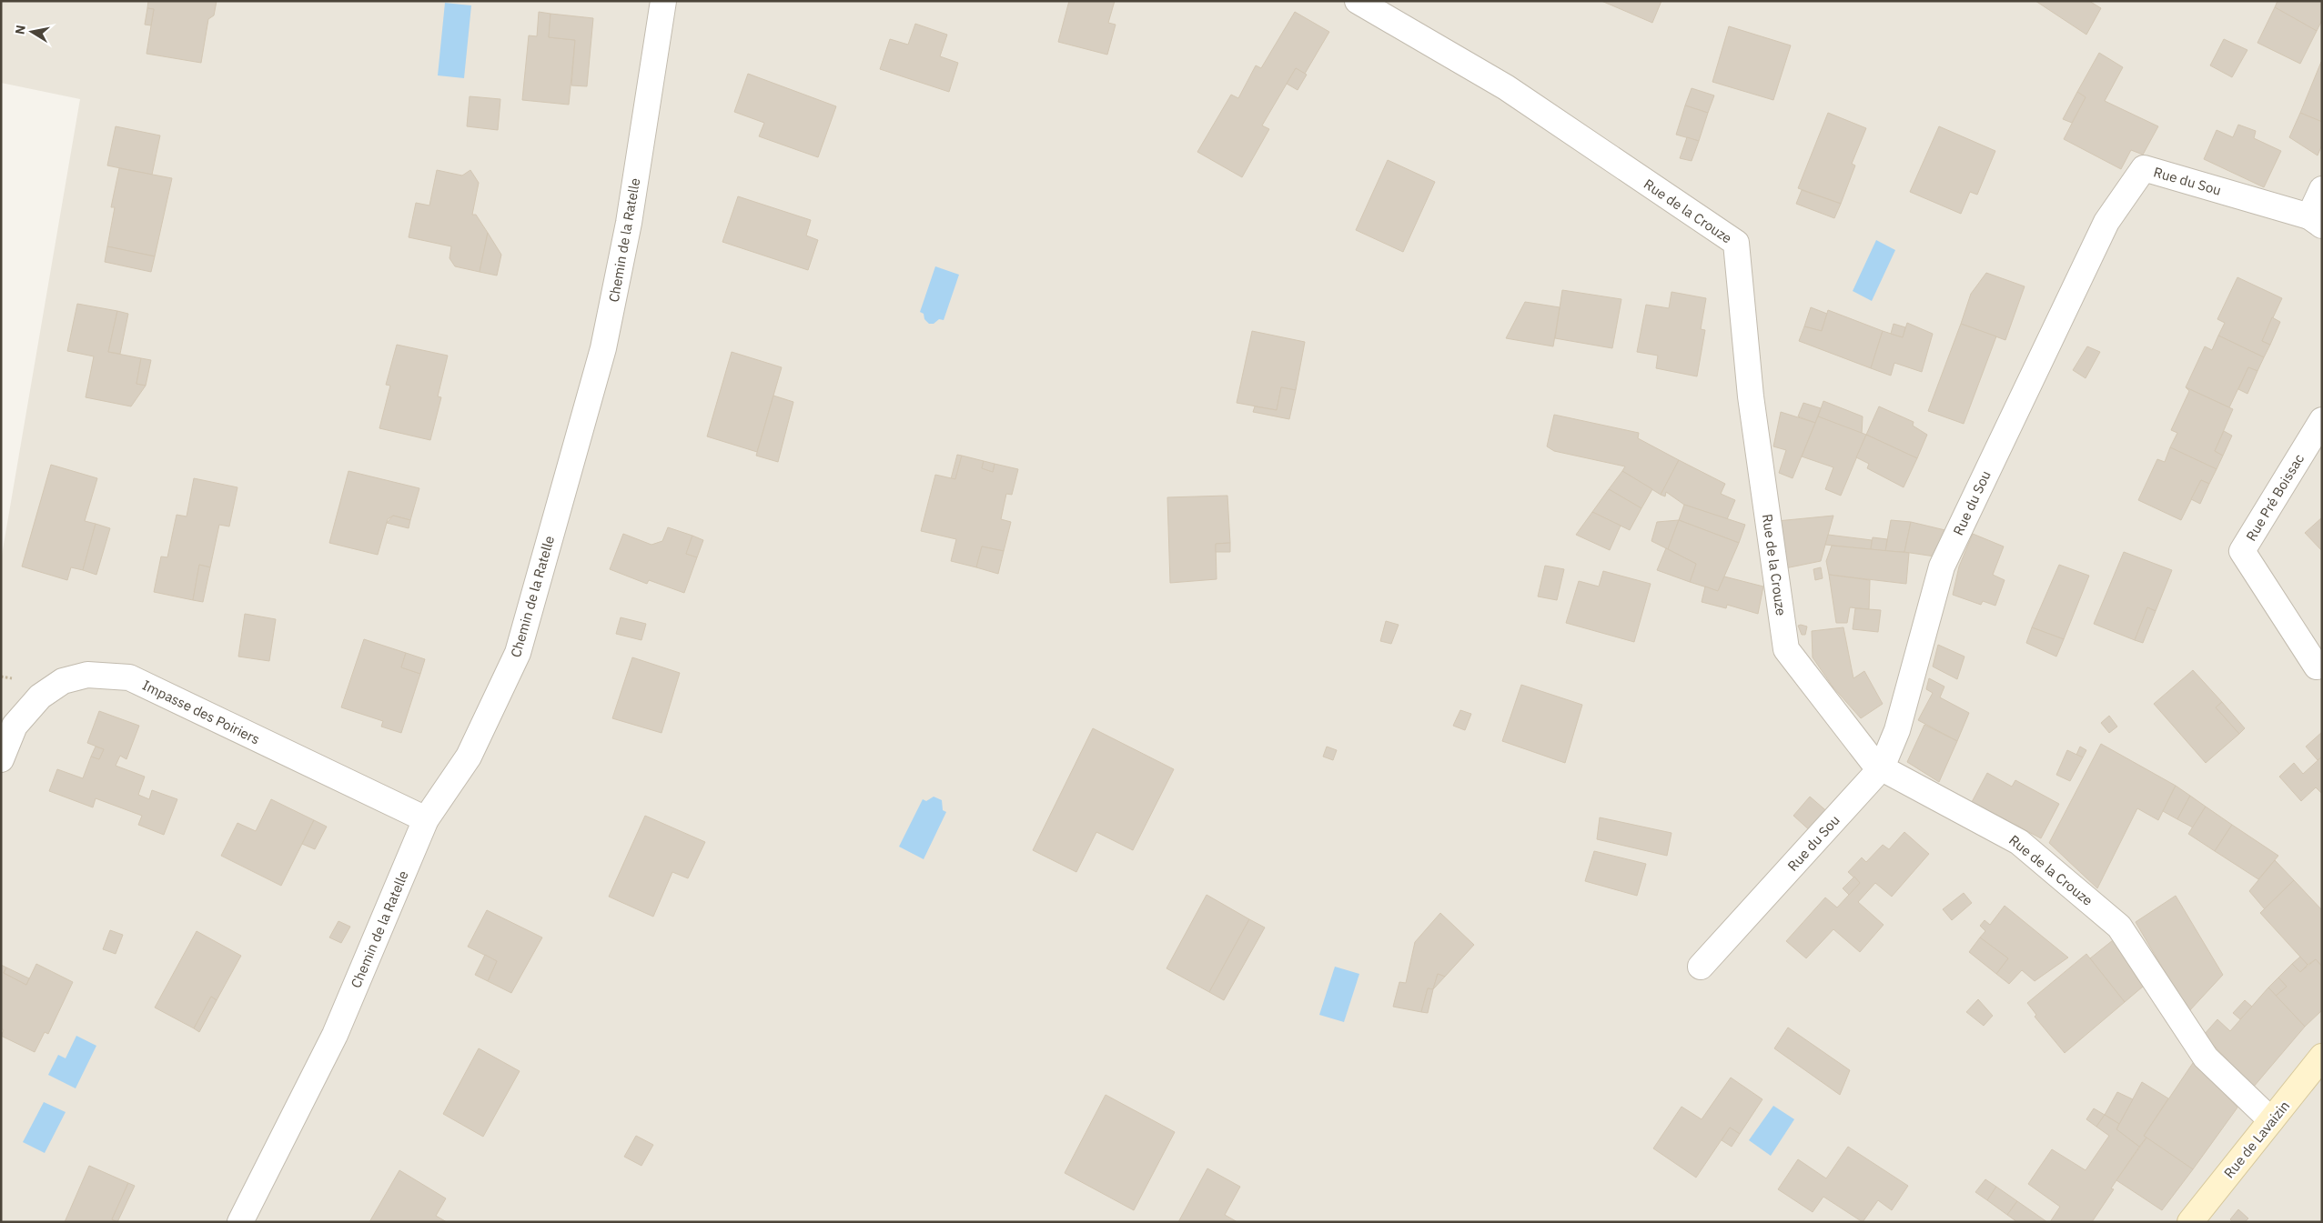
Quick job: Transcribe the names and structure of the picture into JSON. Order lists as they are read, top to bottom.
{
  "streets": {
    "main road": ["Rue de Lavaizin"],
    "street": [
      "Rue du Sou",
      "Rue de la Crouze",
      "Chemin de la Ratelle",
      "Rue Pré Boissac",
      "Impasse des Poiriers"
    ]
  },
  "crossings": [
    ["Rue du Sou", "Rue de la Crouze"],
    ["Rue de la Crouze", "Rue de Lavaizin"],
    ["Chemin de la Ratelle", "Impasse des Poiriers"]
  ],
  "north": "left"
}
